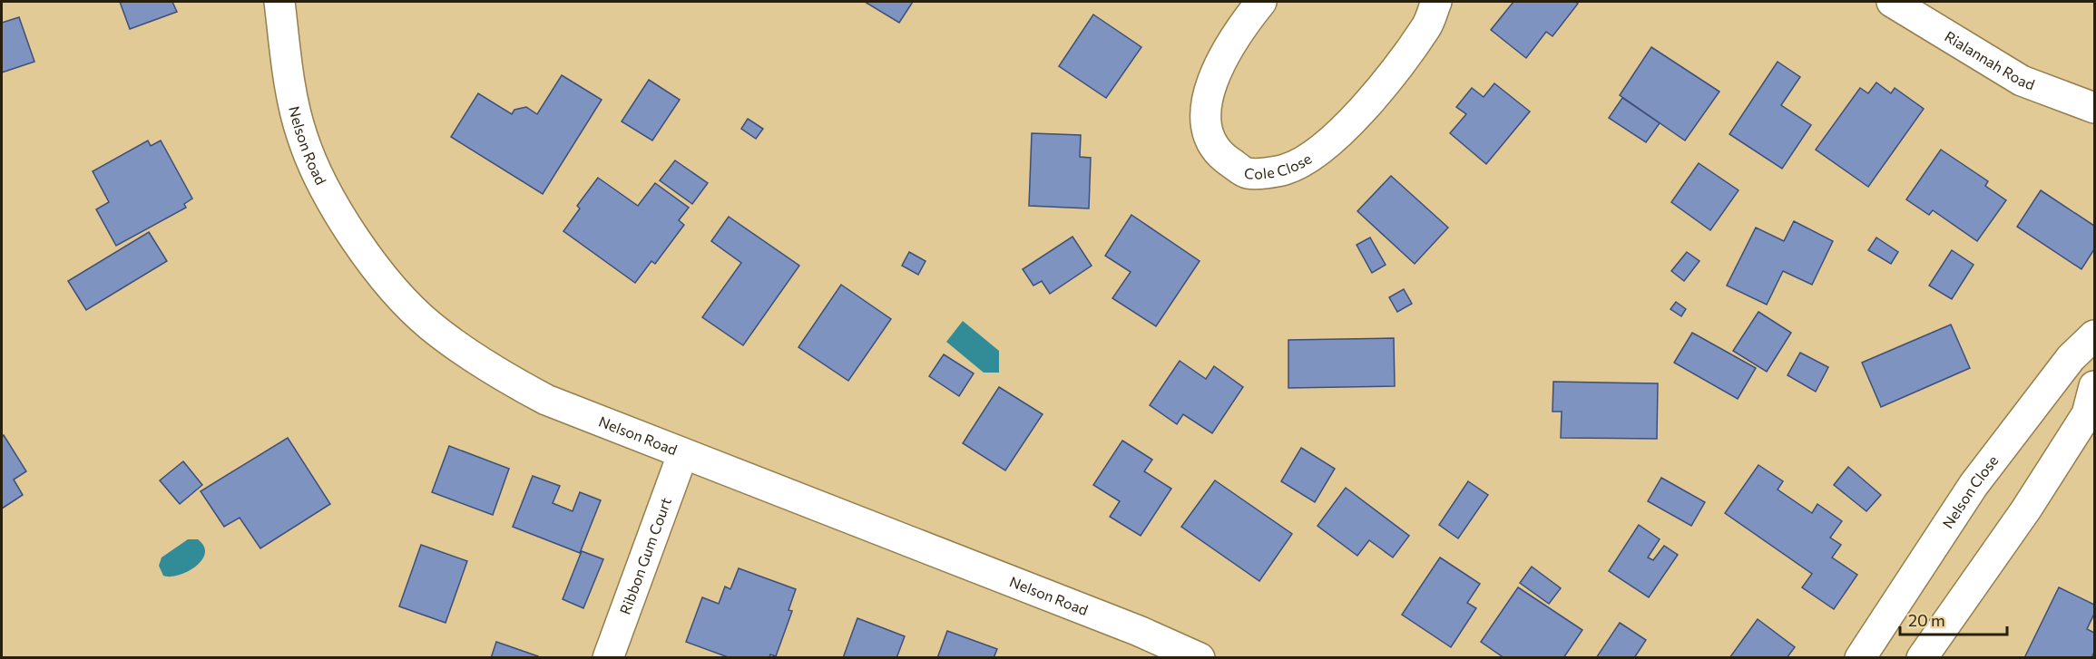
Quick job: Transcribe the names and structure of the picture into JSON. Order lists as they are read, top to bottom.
{
  "streets": {
    "street": [
      "Rialannah Road",
      "Nelson Road",
      "Cole Close",
      "Nelson Close",
      "Ribbon Gum Court"
    ]
  },
  "crossings": [
    ["Nelson Road", "Ribbon Gum Court"]
  ],
  "scale_bar": "20 m"
}
